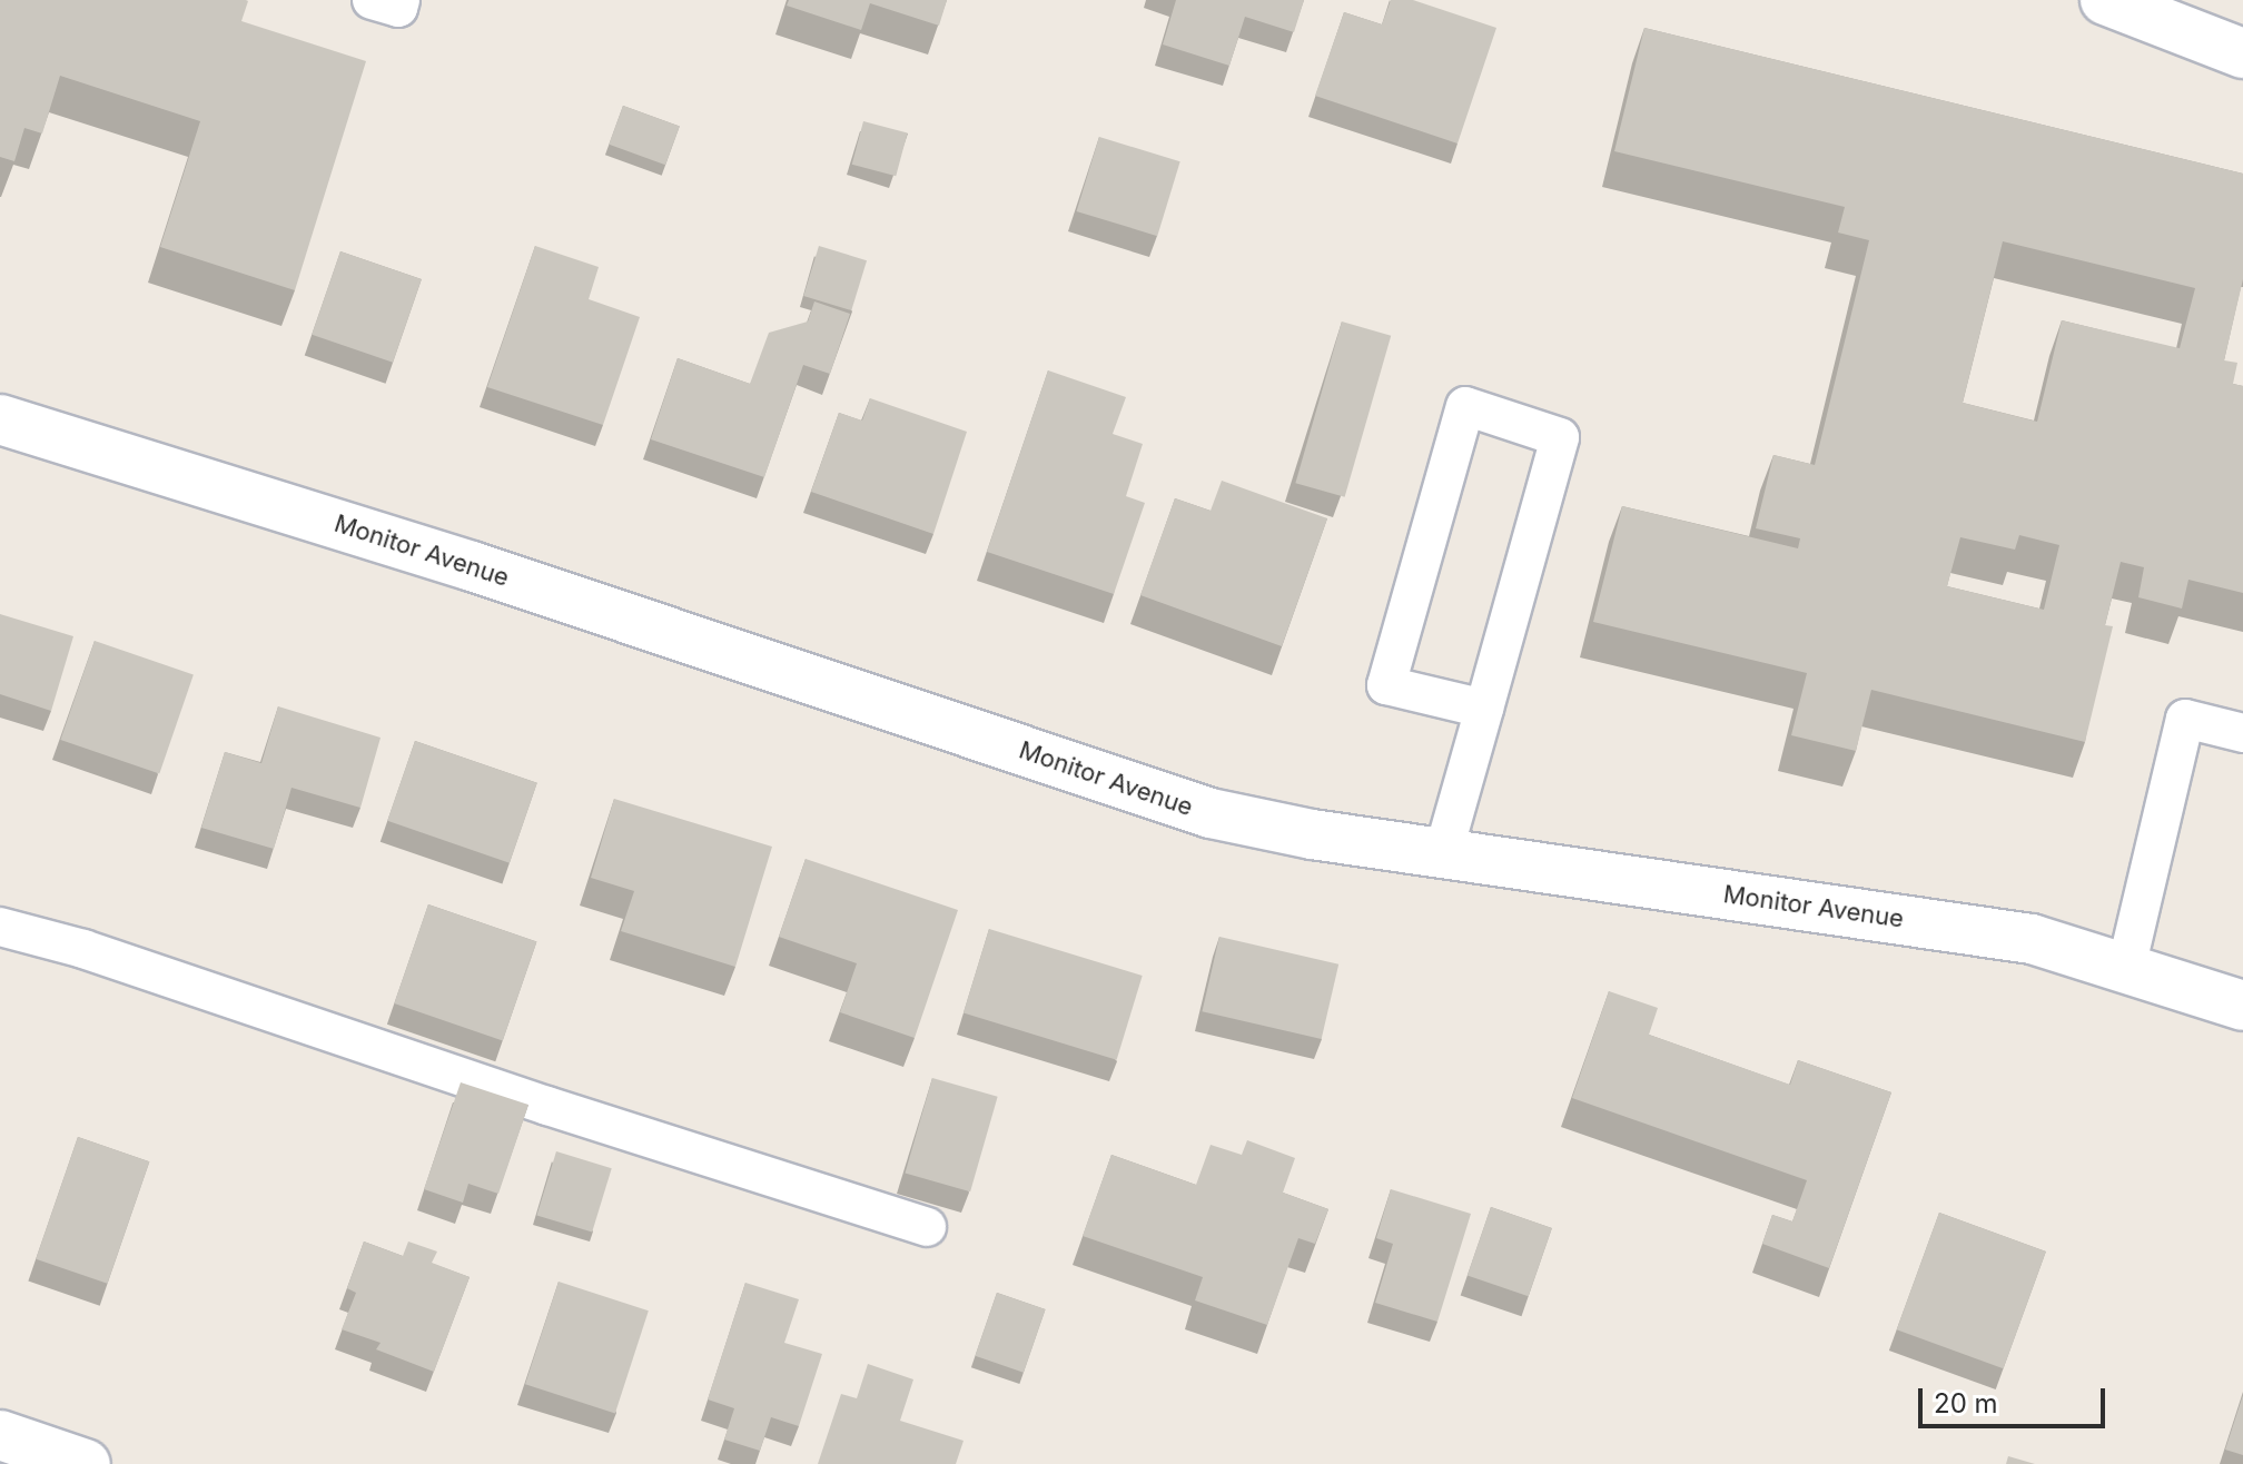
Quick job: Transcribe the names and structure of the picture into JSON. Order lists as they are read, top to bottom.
{
  "streets": {
    "street": ["Monitor Avenue"]
  },
  "scale_bar": "20 m"
}
